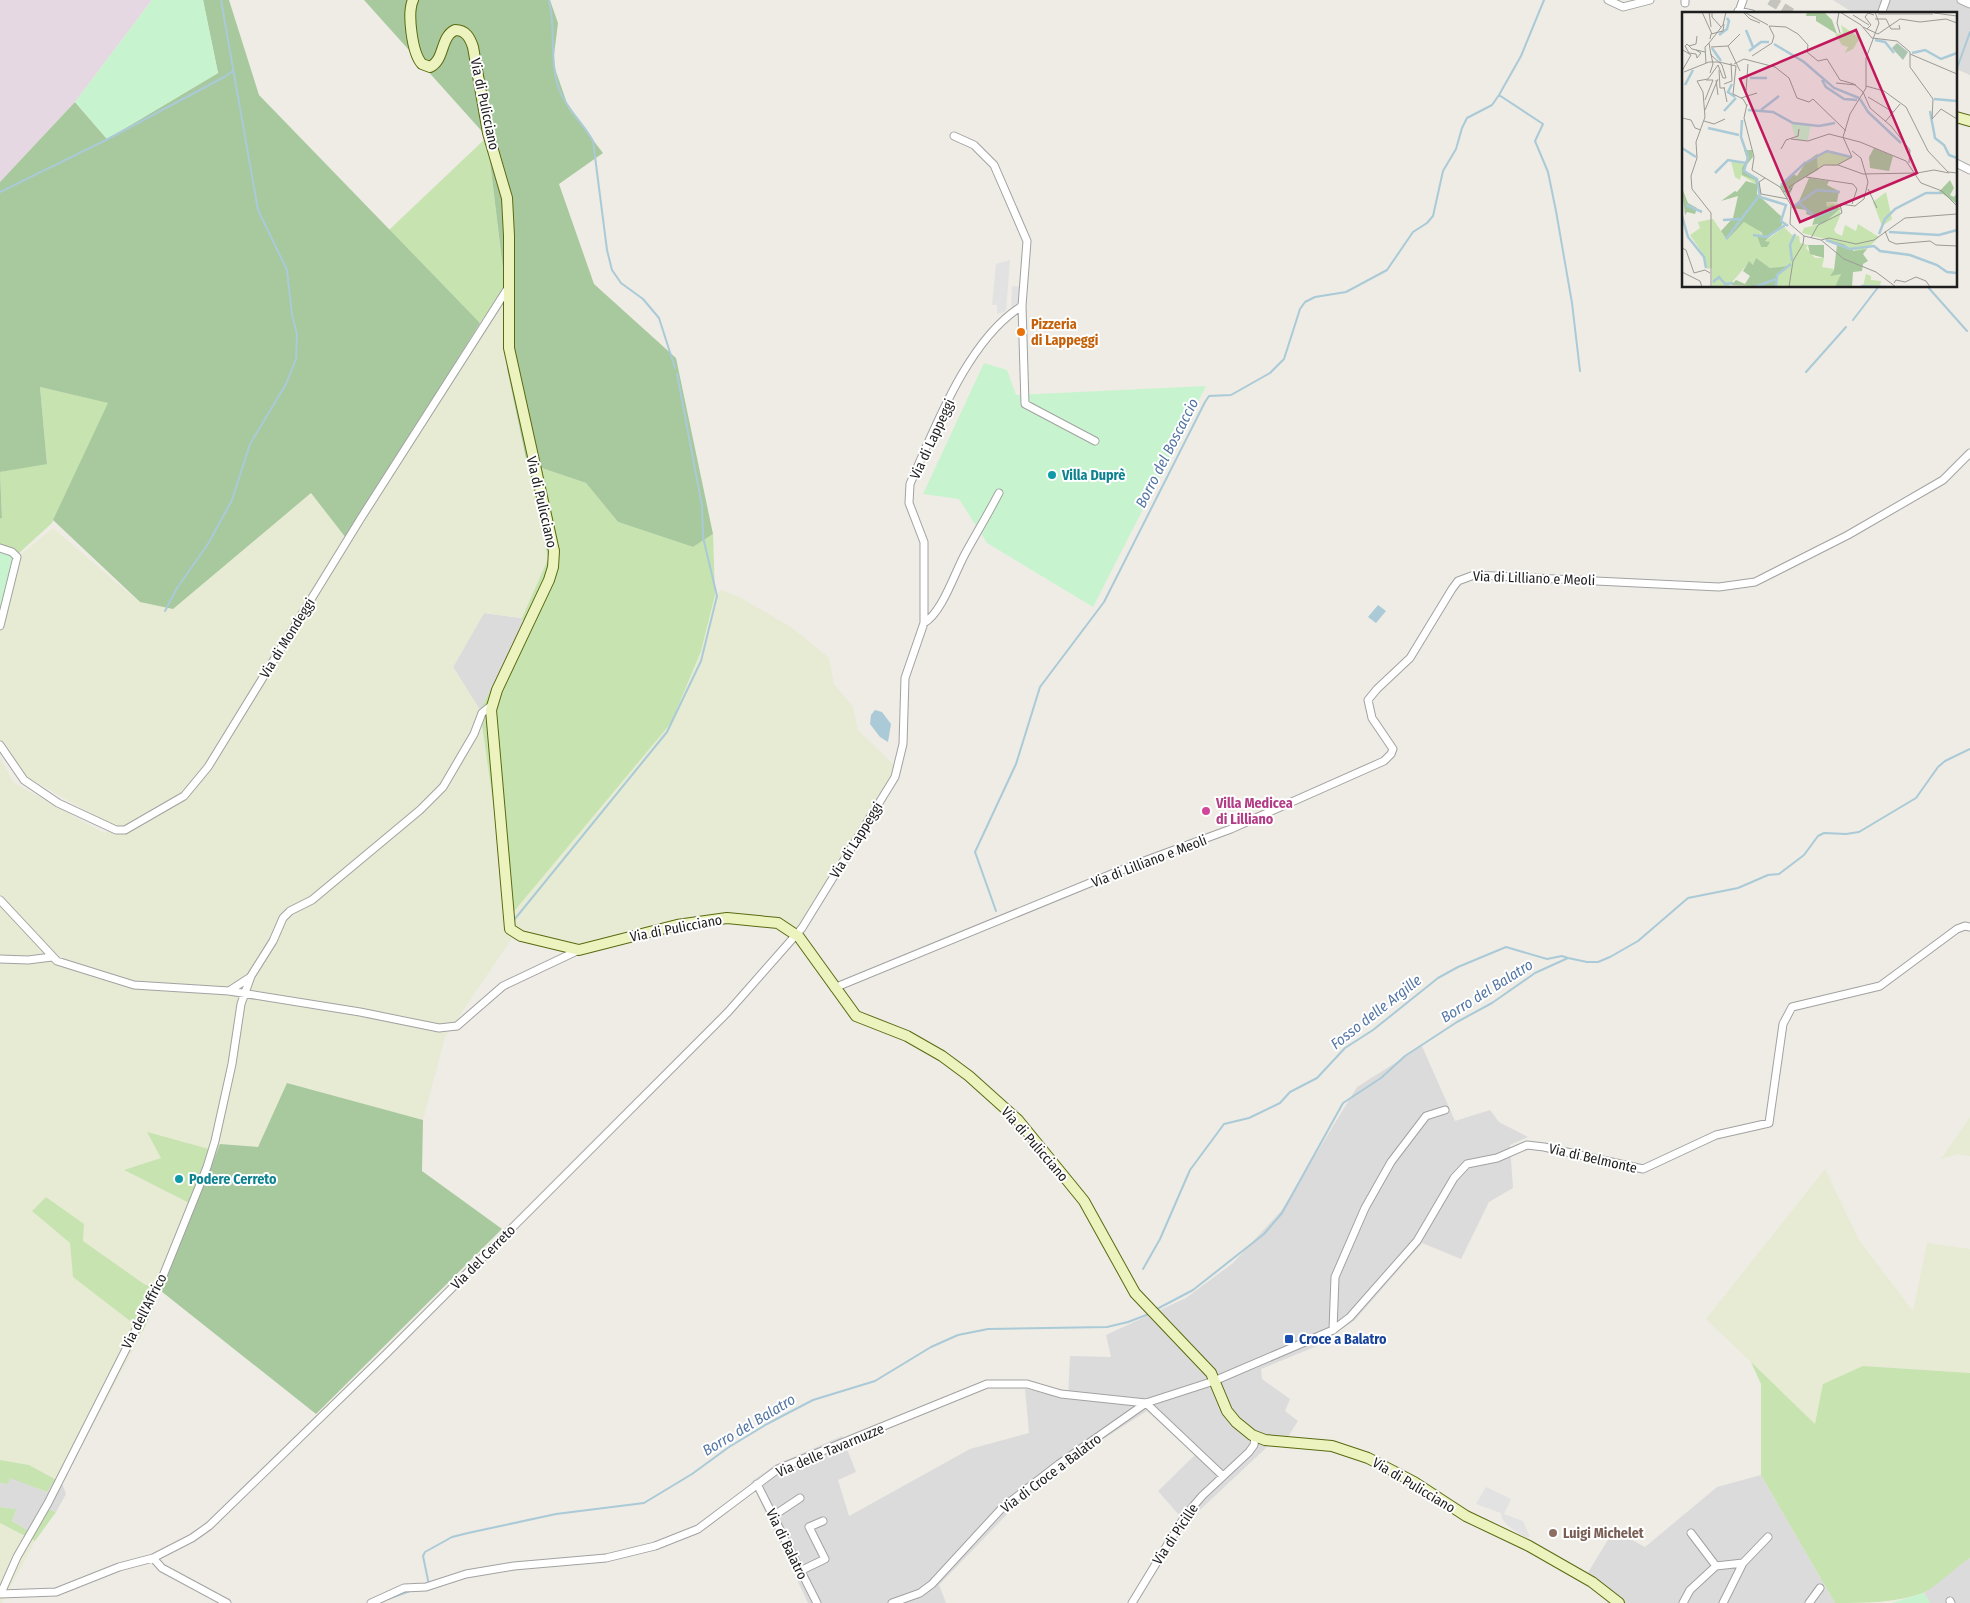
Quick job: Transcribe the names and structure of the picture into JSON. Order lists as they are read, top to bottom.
{
  "streets": {
    "street": [
      "Via di Pulicciano",
      "Via di Lappeggi",
      "Via di Lilliano e Meoli",
      "Via di Mondeggi",
      "Via di Belmonte",
      "Via del Cerreto",
      "Via dell'Affrico",
      "Via delle Tavarnuzze",
      "Via di Croce a Balatro",
      "Via di Picille",
      "Via di Balatro"
    ]
  },
  "crossings": [
    ["Via di Pulicciano", "Via di Lappeggi"],
    ["Via di Pulicciano", "Via di Lilliano e Meoli"],
    ["Via di Pulicciano", "Via di Mondeggi"],
    ["Via di Pulicciano", "Via di Belmonte"],
    ["Via di Pulicciano", "Via del Cerreto"],
    ["Via di Pulicciano", "Via delle Tavarnuzze"],
    ["Via di Pulicciano", "Via di Picille"],
    ["Via di Lappeggi", "Via del Cerreto"],
    ["Via di Belmonte", "Via delle Tavarnuzze"],
    ["Via delle Tavarnuzze", "Via di Croce a Balatro"],
    ["Via delle Tavarnuzze", "Via di Balatro"]
  ],
  "water": ["Borro del Boscaccio", "Borro del Balatro", "Fosso delle Argille"],
  "places": {
    "other": [
      "Pizzeria di Lappeggi",
      "Villa Duprè",
      "Villa Medicea di Lilliano",
      "Podere Cerreto",
      "Luigi Michelet"
    ],
    "transit": ["Croce a Balatro"]
  }
}
